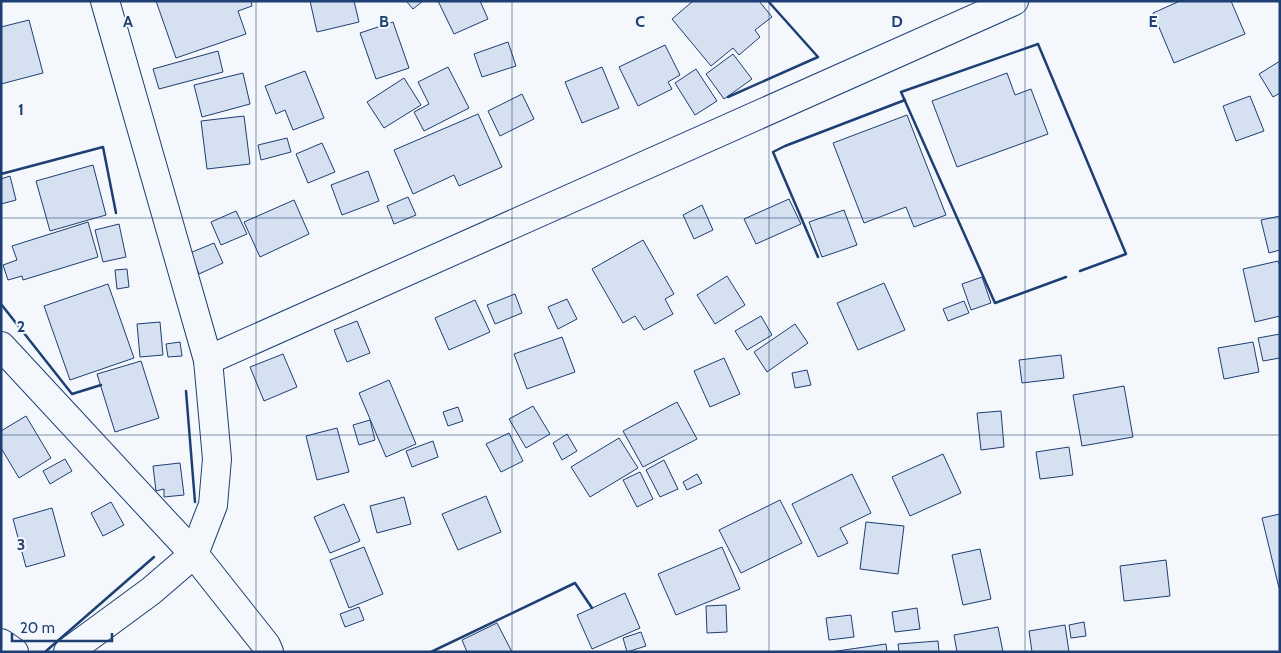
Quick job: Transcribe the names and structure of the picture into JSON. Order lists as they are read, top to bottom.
{
  "scale_bar": "20 m",
  "grid": {
    "columns": [
      "A",
      "B",
      "C",
      "D",
      "E"
    ],
    "rows": ["1", "2", "3"]
  }
}
